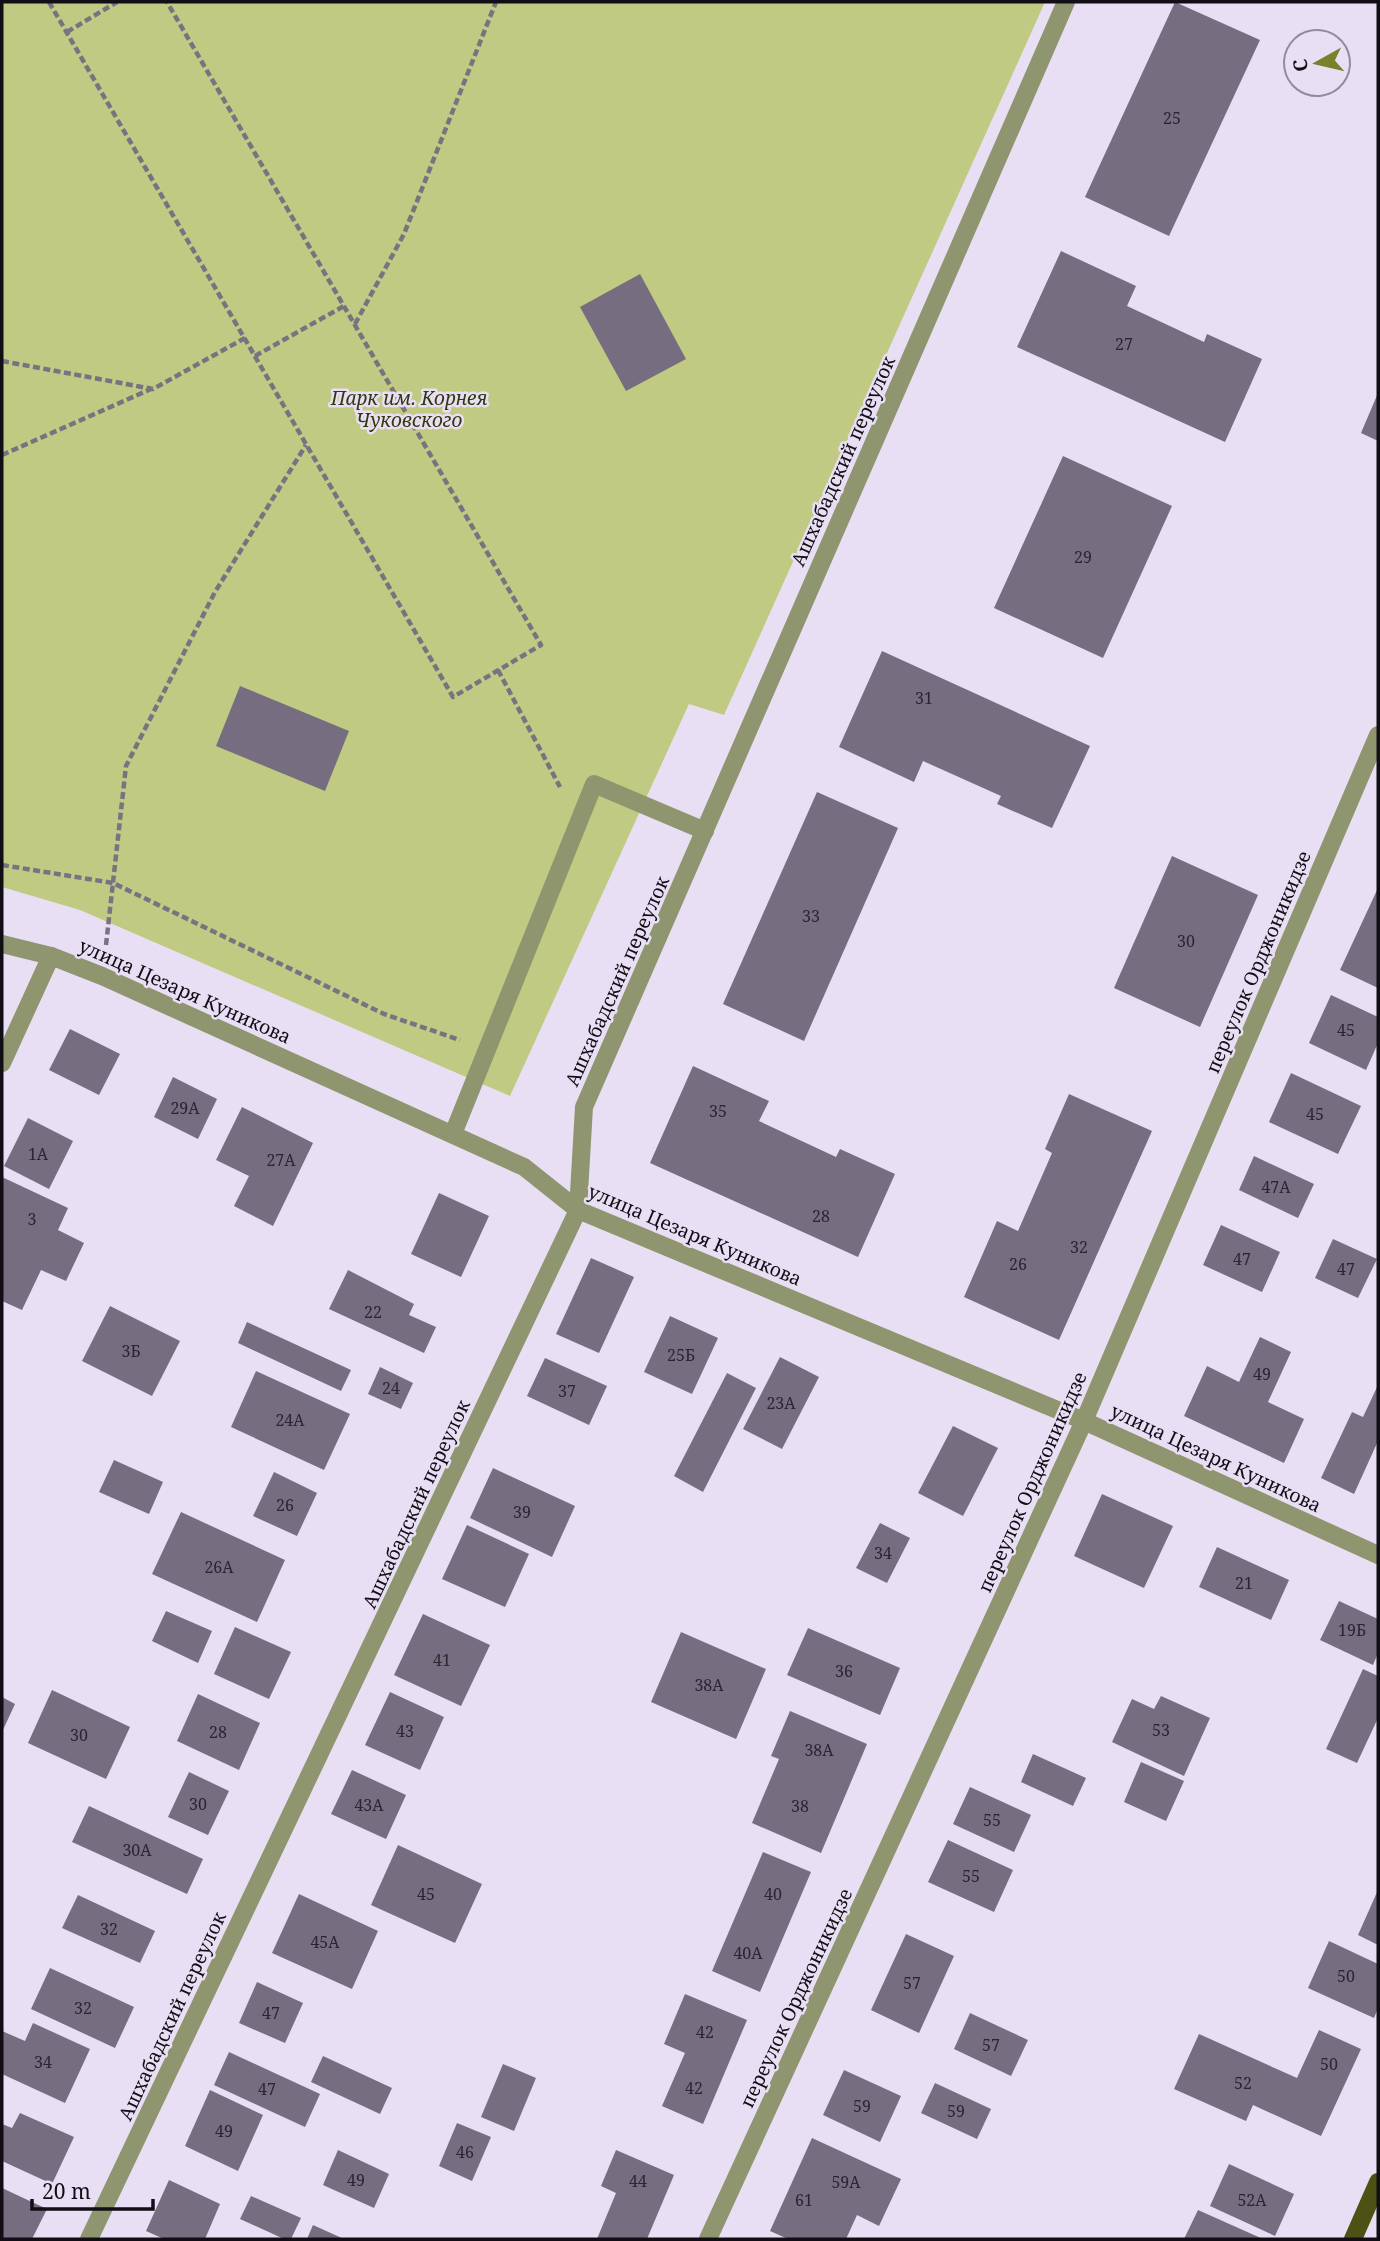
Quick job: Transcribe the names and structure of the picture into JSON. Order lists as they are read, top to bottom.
{
  "streets": {
    "street": ["Ашхабадский переулок", "переулок Орджоникидзе", "улица Цезаря Куникова"]
  },
  "crossings": [
    ["Ашхабадский переулок", "улица Цезаря Куникова"],
    ["переулок Орджоникидзе", "улица Цезаря Куникова"]
  ],
  "parks": ["Парк им. Корнея Чуковского"],
  "house_numbers": [
    "25",
    "27",
    "29",
    "31",
    "33",
    "30",
    "45",
    "29А",
    "35",
    "45",
    "1А",
    "27А",
    "47А",
    "28",
    "3",
    "32",
    "47",
    "26",
    "47",
    "22",
    "3Б",
    "25Б",
    "49",
    "24",
    "37",
    "23А",
    "24А",
    "26",
    "39",
    "34",
    "26А",
    "21",
    "19Б",
    "41",
    "36",
    "38А",
    "53",
    "43",
    "28",
    "30",
    "38А",
    "30",
    "43А",
    "38",
    "55",
    "30А",
    "55",
    "45",
    "40",
    "32",
    "45А",
    "40А",
    "50",
    "57",
    "32",
    "47",
    "42",
    "57",
    "34",
    "50",
    "52",
    "42",
    "47",
    "59",
    "59",
    "49",
    "46",
    "49",
    "44",
    "59А",
    "61",
    "52А"
  ],
  "scale_bar": "20 m",
  "north": "left"
}
